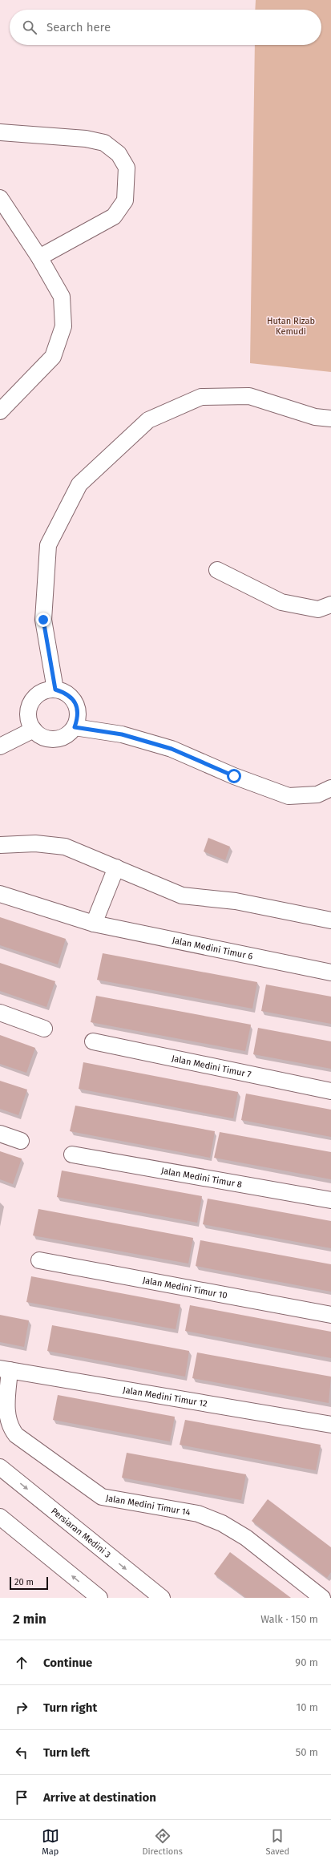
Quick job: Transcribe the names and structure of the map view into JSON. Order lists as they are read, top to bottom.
{
  "streets": {
    "street": [
      "Jalan Medini Timur 6",
      "Jalan Medini Timur 7",
      "Jalan Medini Timur 8",
      "Jalan Medini Timur 10",
      "Jalan Medini Timur 12",
      "Jalan Medini Timur 14",
      "Persiaran Medini 3"
    ]
  },
  "crossings": [
    ["Jalan Medini Timur 12", "Jalan Medini Timur 14"]
  ],
  "parks": ["Hutan Rizab Kemudi"],
  "scale_bar": "20 m",
  "page": {
    "search": "Search here",
    "scale": "20 m",
    "heading": ["2 min", "Walk · 150 m"],
    "list": [
      ["Continue", "90 m"],
      ["Turn right", "10 m"],
      ["Turn left", "50 m"],
      "Arrive at destination"
    ],
    "nav": ["Map", "Directions", "Saved"]
  }
}
